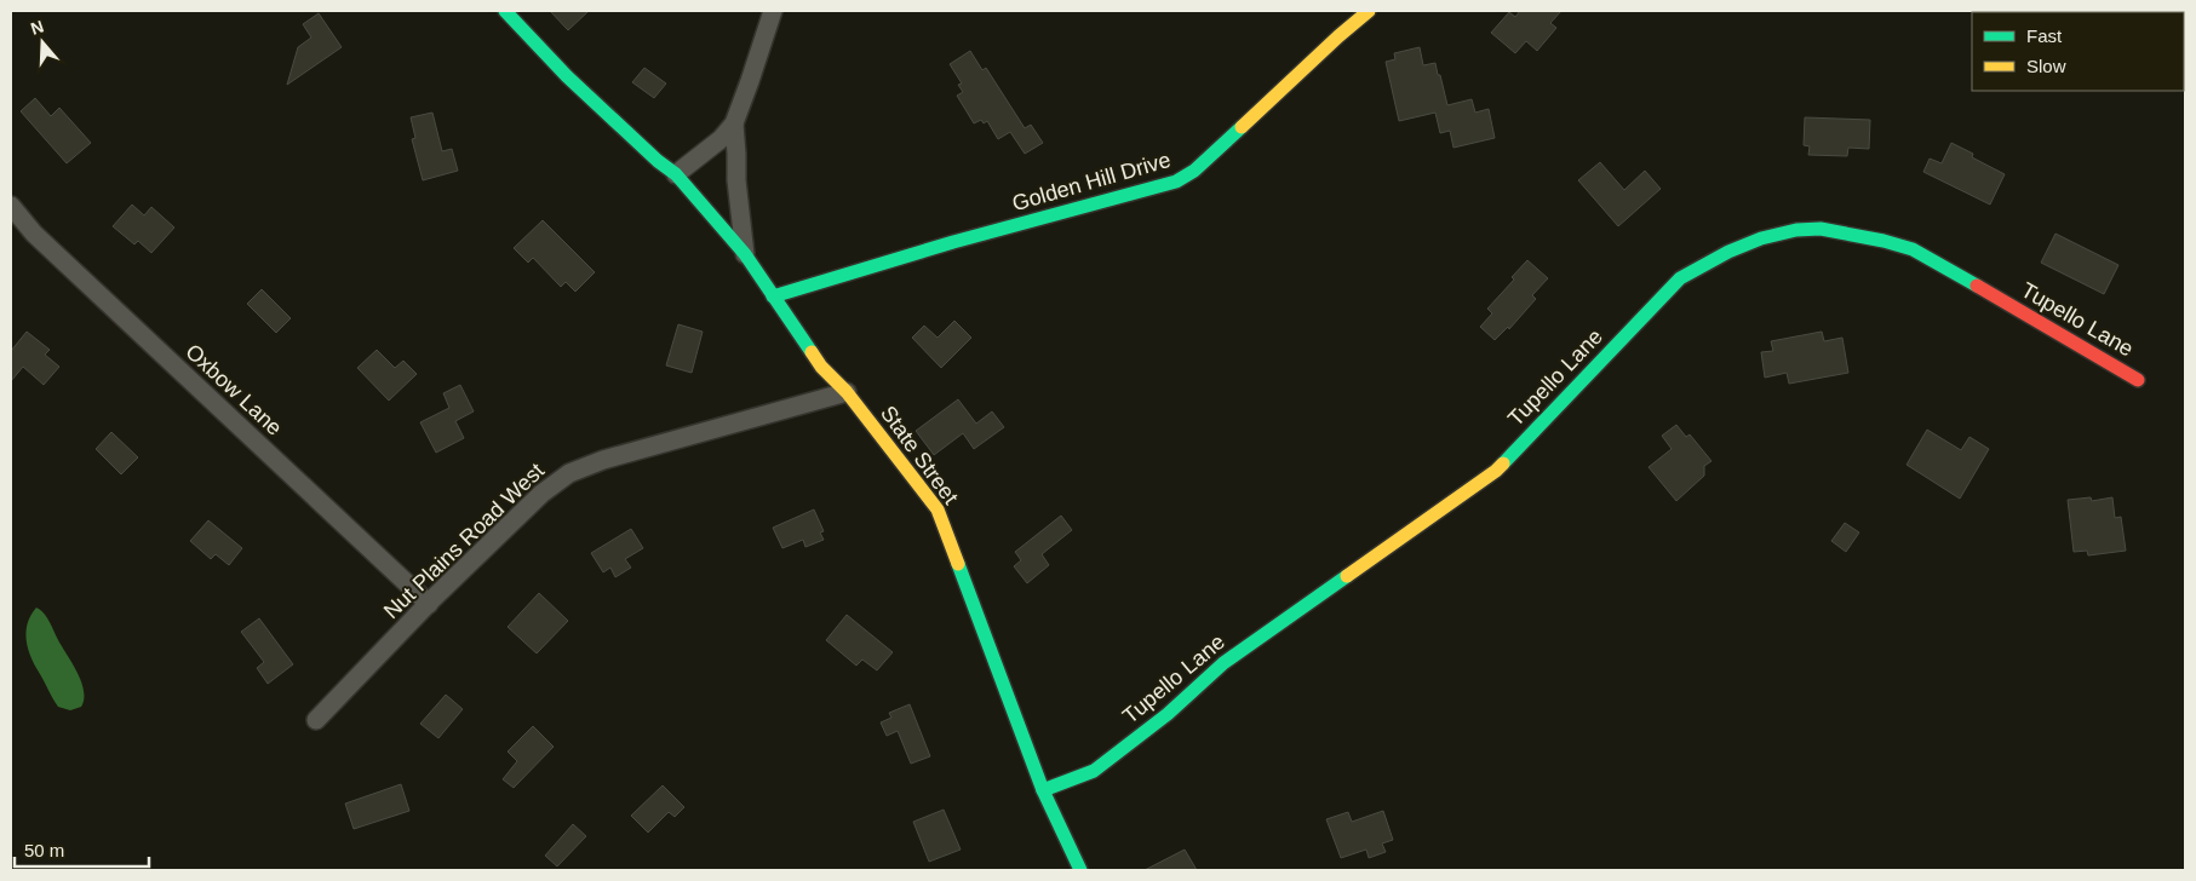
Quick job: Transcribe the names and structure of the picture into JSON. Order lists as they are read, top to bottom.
{
  "streets": {
    "street": [
      "Golden Hill Drive",
      "Tupello Lane",
      "Oxbow Lane",
      "State Street",
      "Nut Plains Road West"
    ]
  },
  "crossings": [
    ["Golden Hill Drive", "State Street"],
    ["Tupello Lane", "State Street"],
    ["Oxbow Lane", "Nut Plains Road West"],
    ["State Street", "Nut Plains Road West"]
  ],
  "legend": ["Fast", "Slow"],
  "scale_bar": "50 m",
  "north": "top"
}
